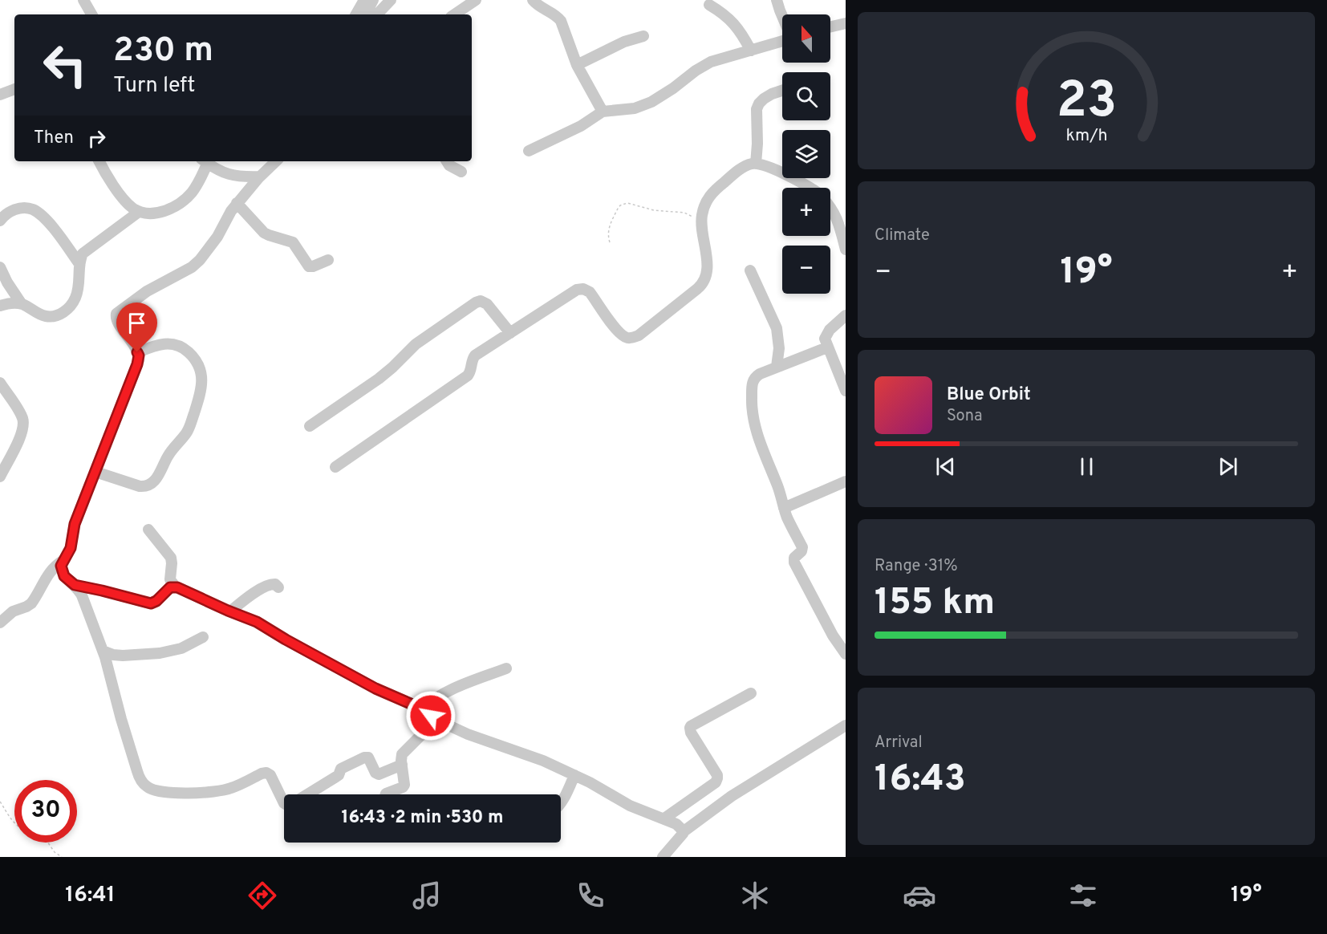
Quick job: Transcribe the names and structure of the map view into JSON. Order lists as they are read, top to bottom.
{
  "north": "top",
  "page": {
    "map_buttons": ["+", "−"],
    "turn": ["230 m", "Turn left"],
    "then": "Then",
    "tile": [
      "Climate",
      ["Range · 31%", "155 km"],
      ["Arrival", "16:43"]
    ],
    "heat": ["−", "19°", "+"],
    "song": ["Blue Orbit", "Sona"],
    "limit": "30",
    "trip": "16:43 · 2 min · 530 m",
    "tabs": ["16:41", "19°"],
    "gauge": ["23", "km/h"]
  }
}
